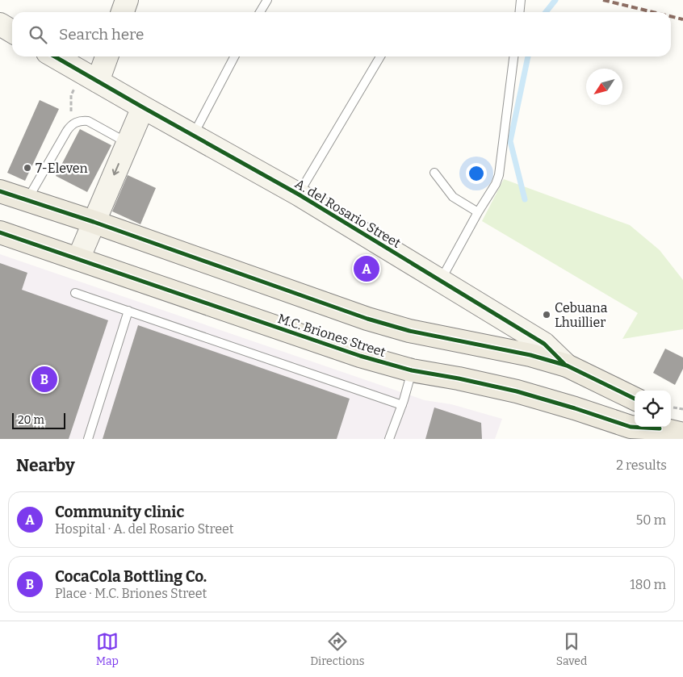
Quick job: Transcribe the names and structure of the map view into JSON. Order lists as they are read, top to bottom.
{
  "streets": {
    "main road": ["M.C. Briones Street"],
    "street": ["A. del Rosario Street"]
  },
  "crossings": [
    ["A. del Rosario Street", "M.C. Briones Street"]
  ],
  "places": ["7-Eleven", "Cebuana Lhuillier"],
  "scale_bar": "20 m",
  "north": "bottom left",
  "page": {
    "search": "Search here",
    "pins": ["A", "B"],
    "scale": "20 m",
    "heading": ["Nearby", "2 results"],
    "list": [
      {
        "mark": "A",
        "name": "Community clinic",
        "note": "Hospital · A. del Rosario Street",
        "value": "50 m"
      },
      {
        "mark": "B",
        "name": "CocaCola Bottling Co.",
        "note": "Place · M.C. Briones Street",
        "value": "180 m"
      }
    ],
    "nav": ["Map", "Directions", "Saved"]
  }
}
